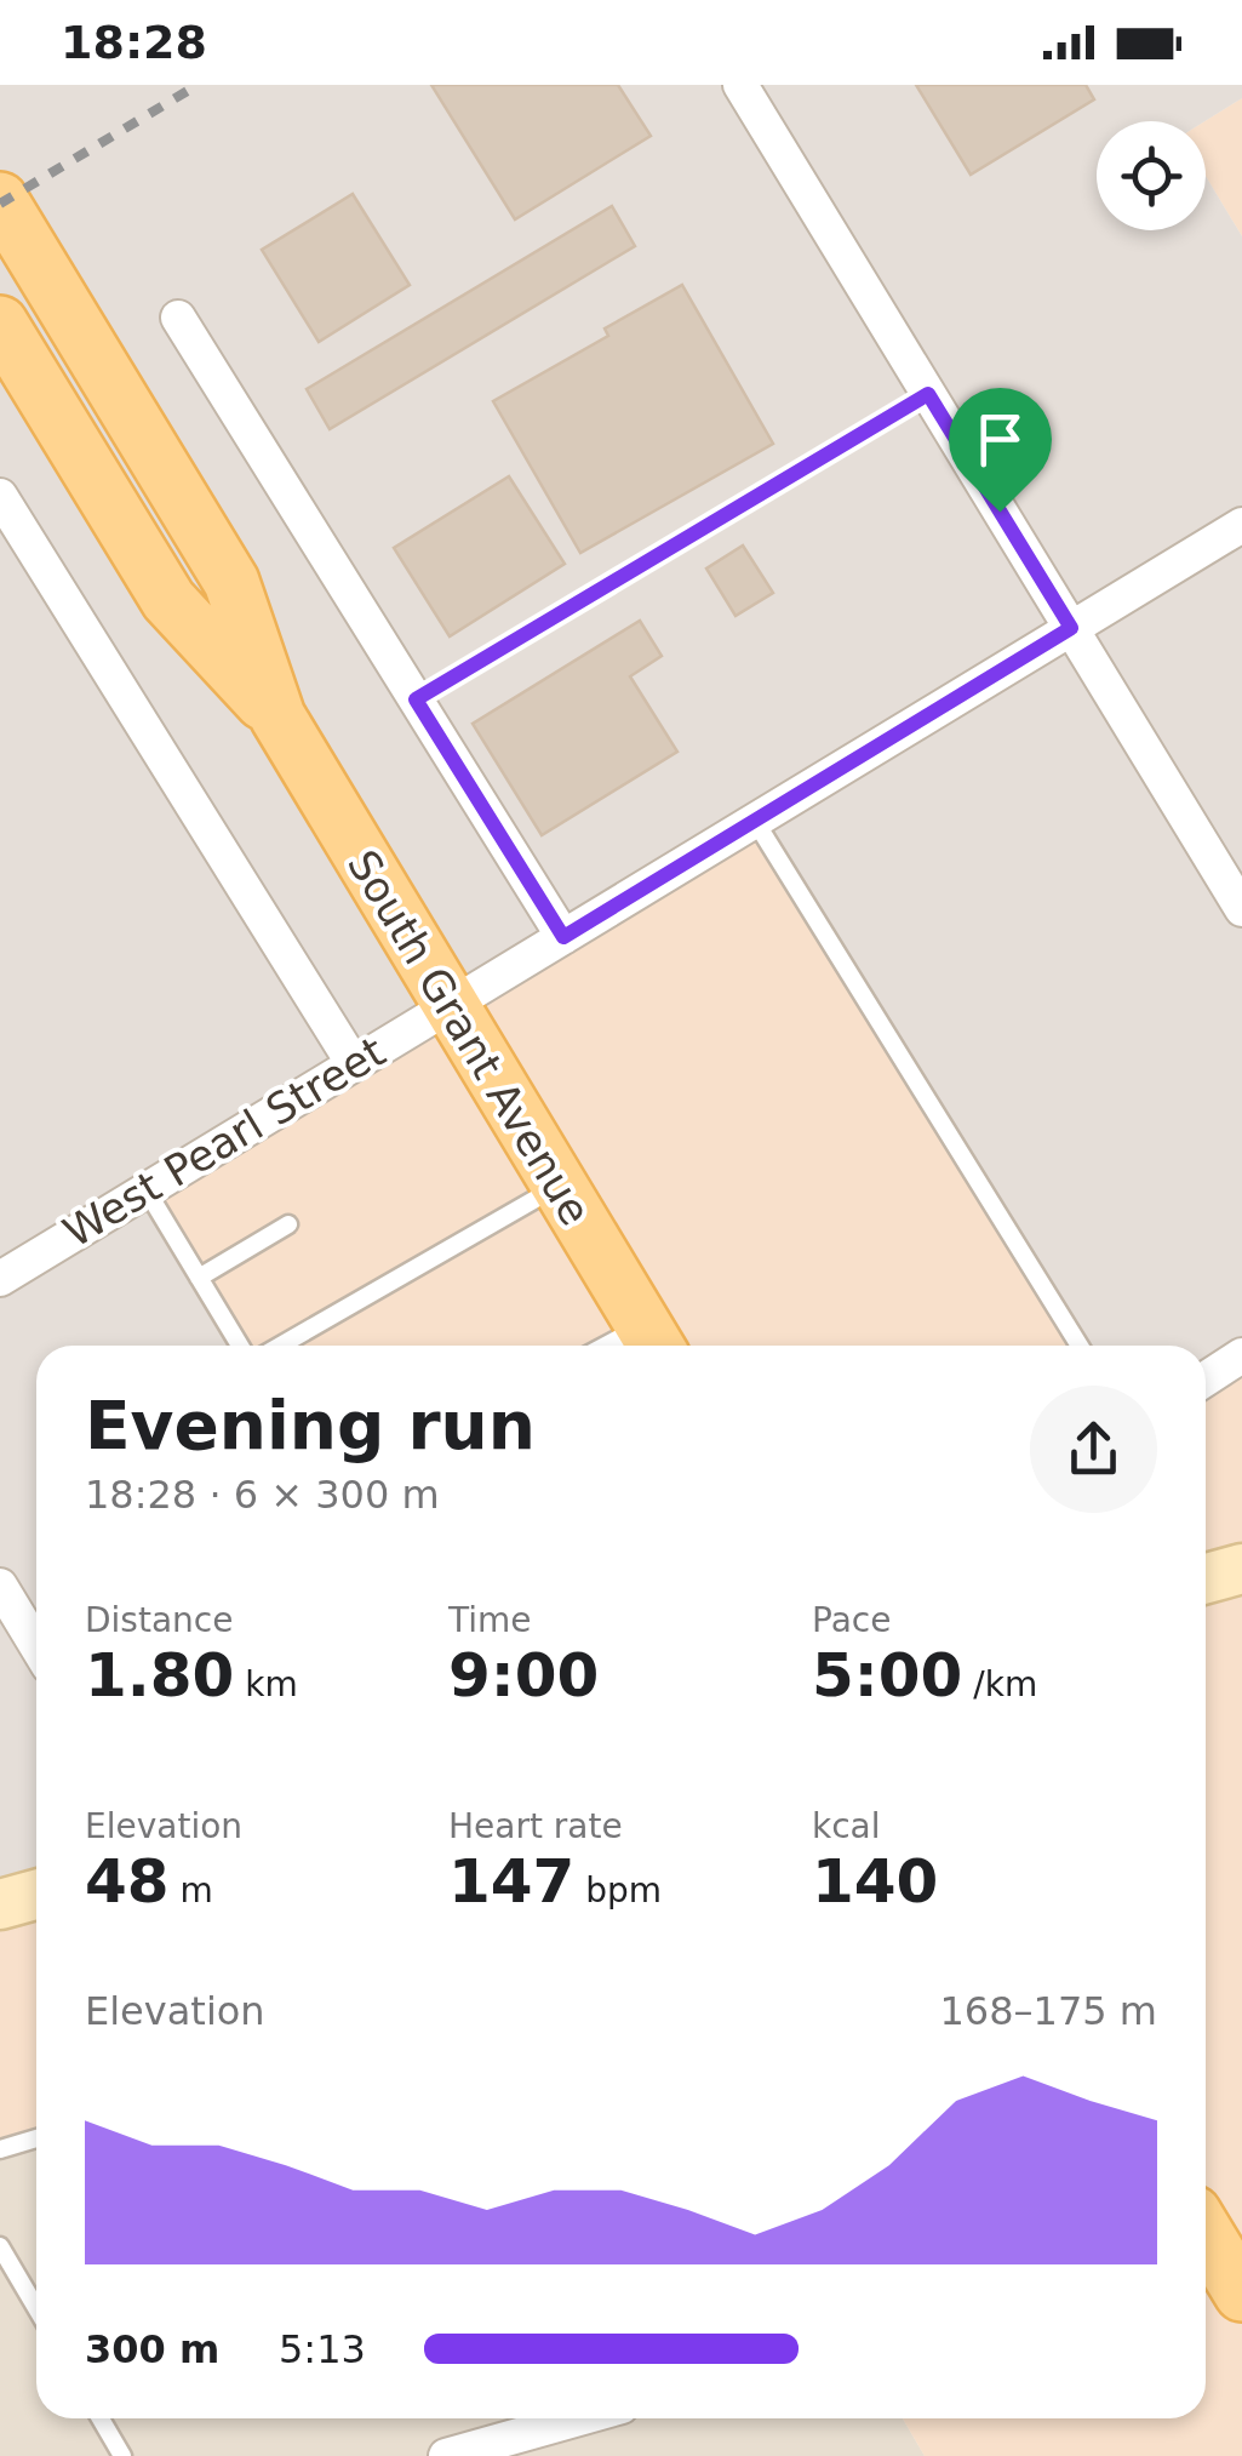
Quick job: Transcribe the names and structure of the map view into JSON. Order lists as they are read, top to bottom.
{
  "streets": {
    "main road": ["South Grant Avenue"],
    "street": ["West Pearl Street"]
  },
  "crossings": [
    ["South Grant Avenue", "West Pearl Street"]
  ],
  "page": {
    "status": "18:28",
    "heading": ["Evening run", "18:28 · 6 × 300 m"],
    "stats": [
      ["Distance", "1.80 km"],
      ["Time", "9:00"],
      ["Pace", "5:00 /km"],
      ["Elevation", "48 m"],
      ["Heart rate", "147 bpm"],
      ["kcal", "140"]
    ],
    "chart": ["Elevation", "168–175 m"],
    "list": [
      {
        "name": "300 m",
        "note": "5:13"
      }
    ]
  }
}
